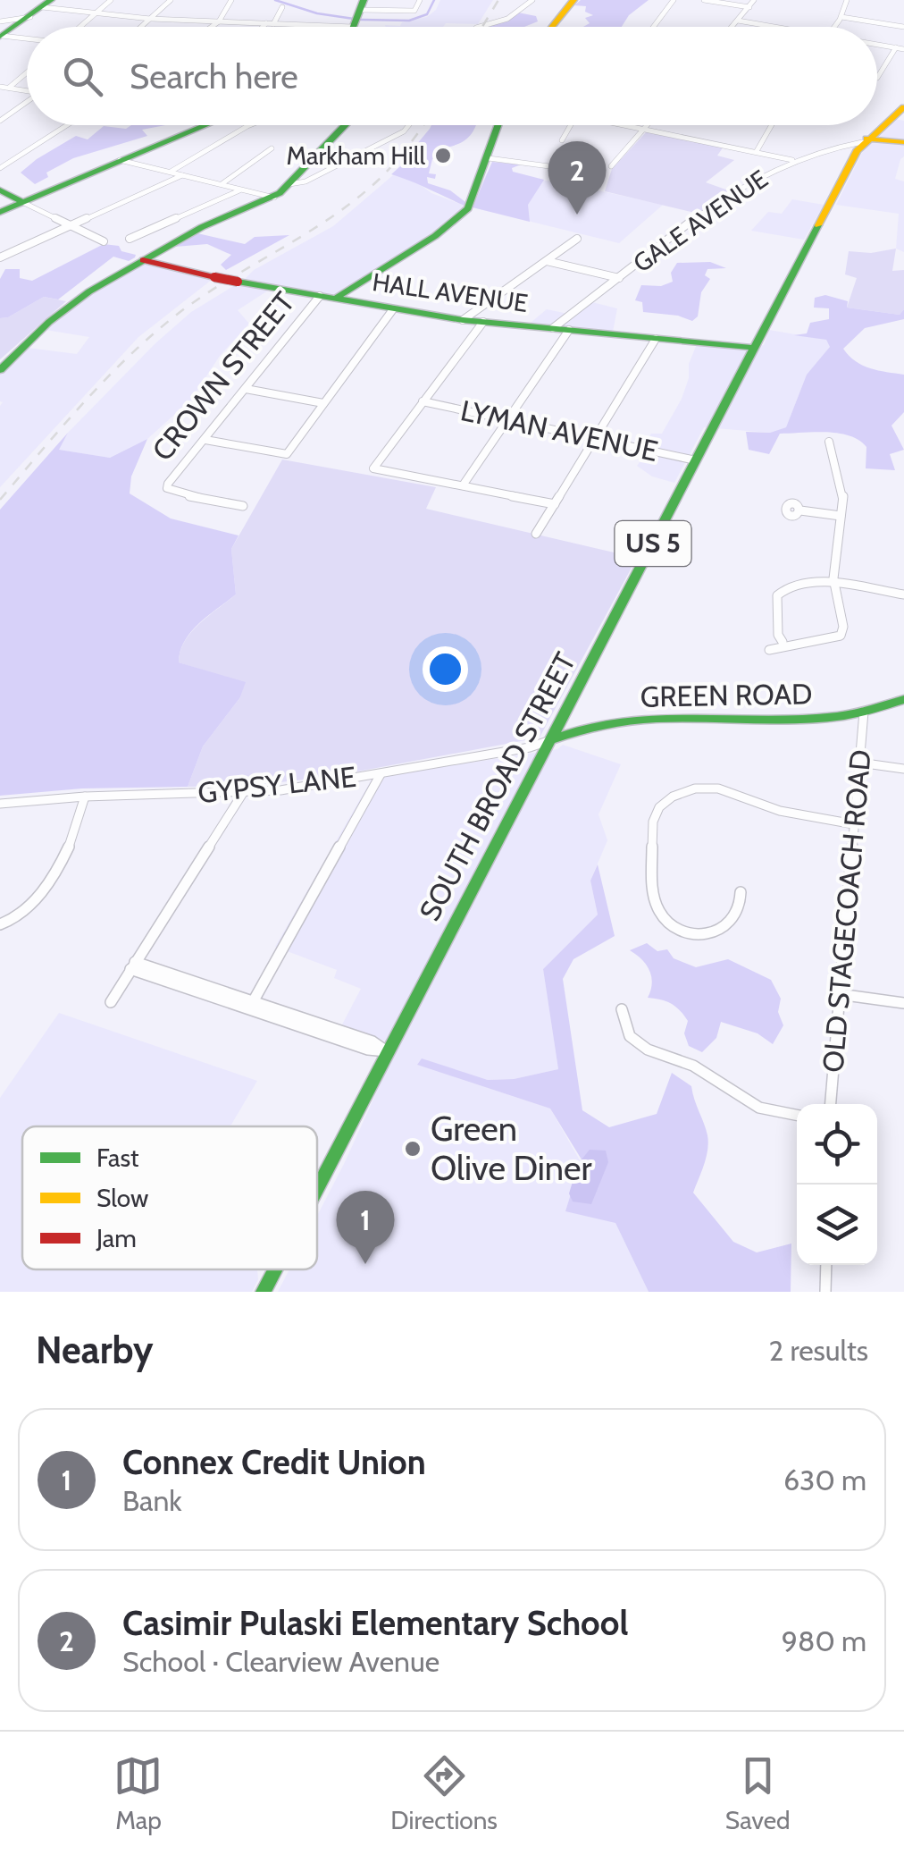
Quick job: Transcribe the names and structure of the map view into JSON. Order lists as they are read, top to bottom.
{
  "streets": {
    "main road": [
      "HALL AVENUE",
      "CROWN STREET",
      "US 5",
      "GREEN ROAD",
      "SOUTH BROAD STREET"
    ],
    "street": [
      "GALE AVENUE",
      "LYMAN AVENUE",
      "GYPSY LANE",
      "OLD STAGECOACH ROAD"
    ]
  },
  "crossings": [
    ["GALE AVENUE", "HALL AVENUE"],
    ["GALE AVENUE", "US 5"],
    ["GALE AVENUE", "SOUTH BROAD STREET"],
    ["HALL AVENUE", "CROWN STREET"],
    ["HALL AVENUE", "SOUTH BROAD STREET"],
    ["LYMAN AVENUE", "SOUTH BROAD STREET"],
    ["US 5", "SOUTH BROAD STREET"],
    ["GREEN ROAD", "GYPSY LANE"],
    ["GREEN ROAD", "SOUTH BROAD STREET"],
    ["GREEN ROAD", "OLD STAGECOACH ROAD"],
    ["GYPSY LANE", "SOUTH BROAD STREET"]
  ],
  "places": ["Markham Hill", "Green Olive Diner"],
  "legend": ["Fast", "Slow", "Jam"],
  "page": {
    "search": "Search here",
    "pins": ["2", "1"],
    "heading": ["Nearby", "2 results"],
    "list": [
      {
        "mark": "1",
        "name": "Connex Credit Union",
        "note": "Bank",
        "value": "630 m"
      },
      {
        "mark": "2",
        "name": "Casimir Pulaski Elementary School",
        "note": "School · Clearview Avenue",
        "value": "980 m"
      }
    ],
    "nav": ["Map", "Directions", "Saved"]
  }
}
